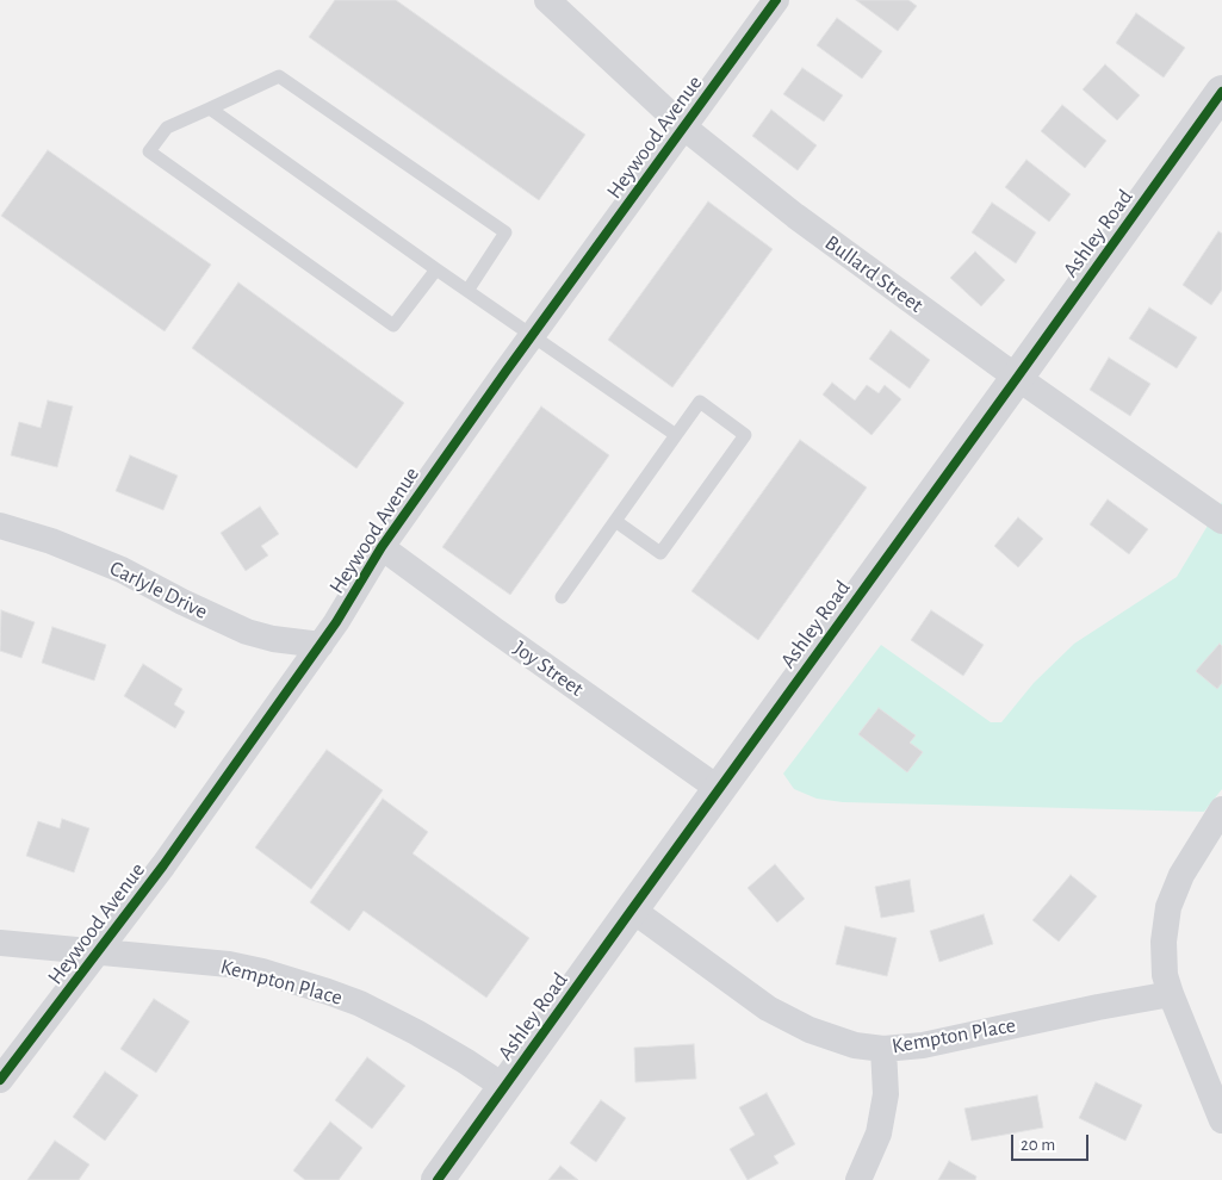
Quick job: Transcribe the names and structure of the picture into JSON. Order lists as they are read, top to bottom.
{
  "streets": {
    "street": [
      "Heywood Avenue",
      "Ashley Road",
      "Bullard Street",
      "Carlyle Drive",
      "Joy Street",
      "Kempton Place"
    ]
  },
  "crossings": [
    ["Heywood Avenue", "Bullard Street"],
    ["Heywood Avenue", "Carlyle Drive"],
    ["Heywood Avenue", "Joy Street"],
    ["Heywood Avenue", "Kempton Place"],
    ["Ashley Road", "Bullard Street"],
    ["Ashley Road", "Joy Street"],
    ["Ashley Road", "Kempton Place"]
  ],
  "scale_bar": "20 m"
}
